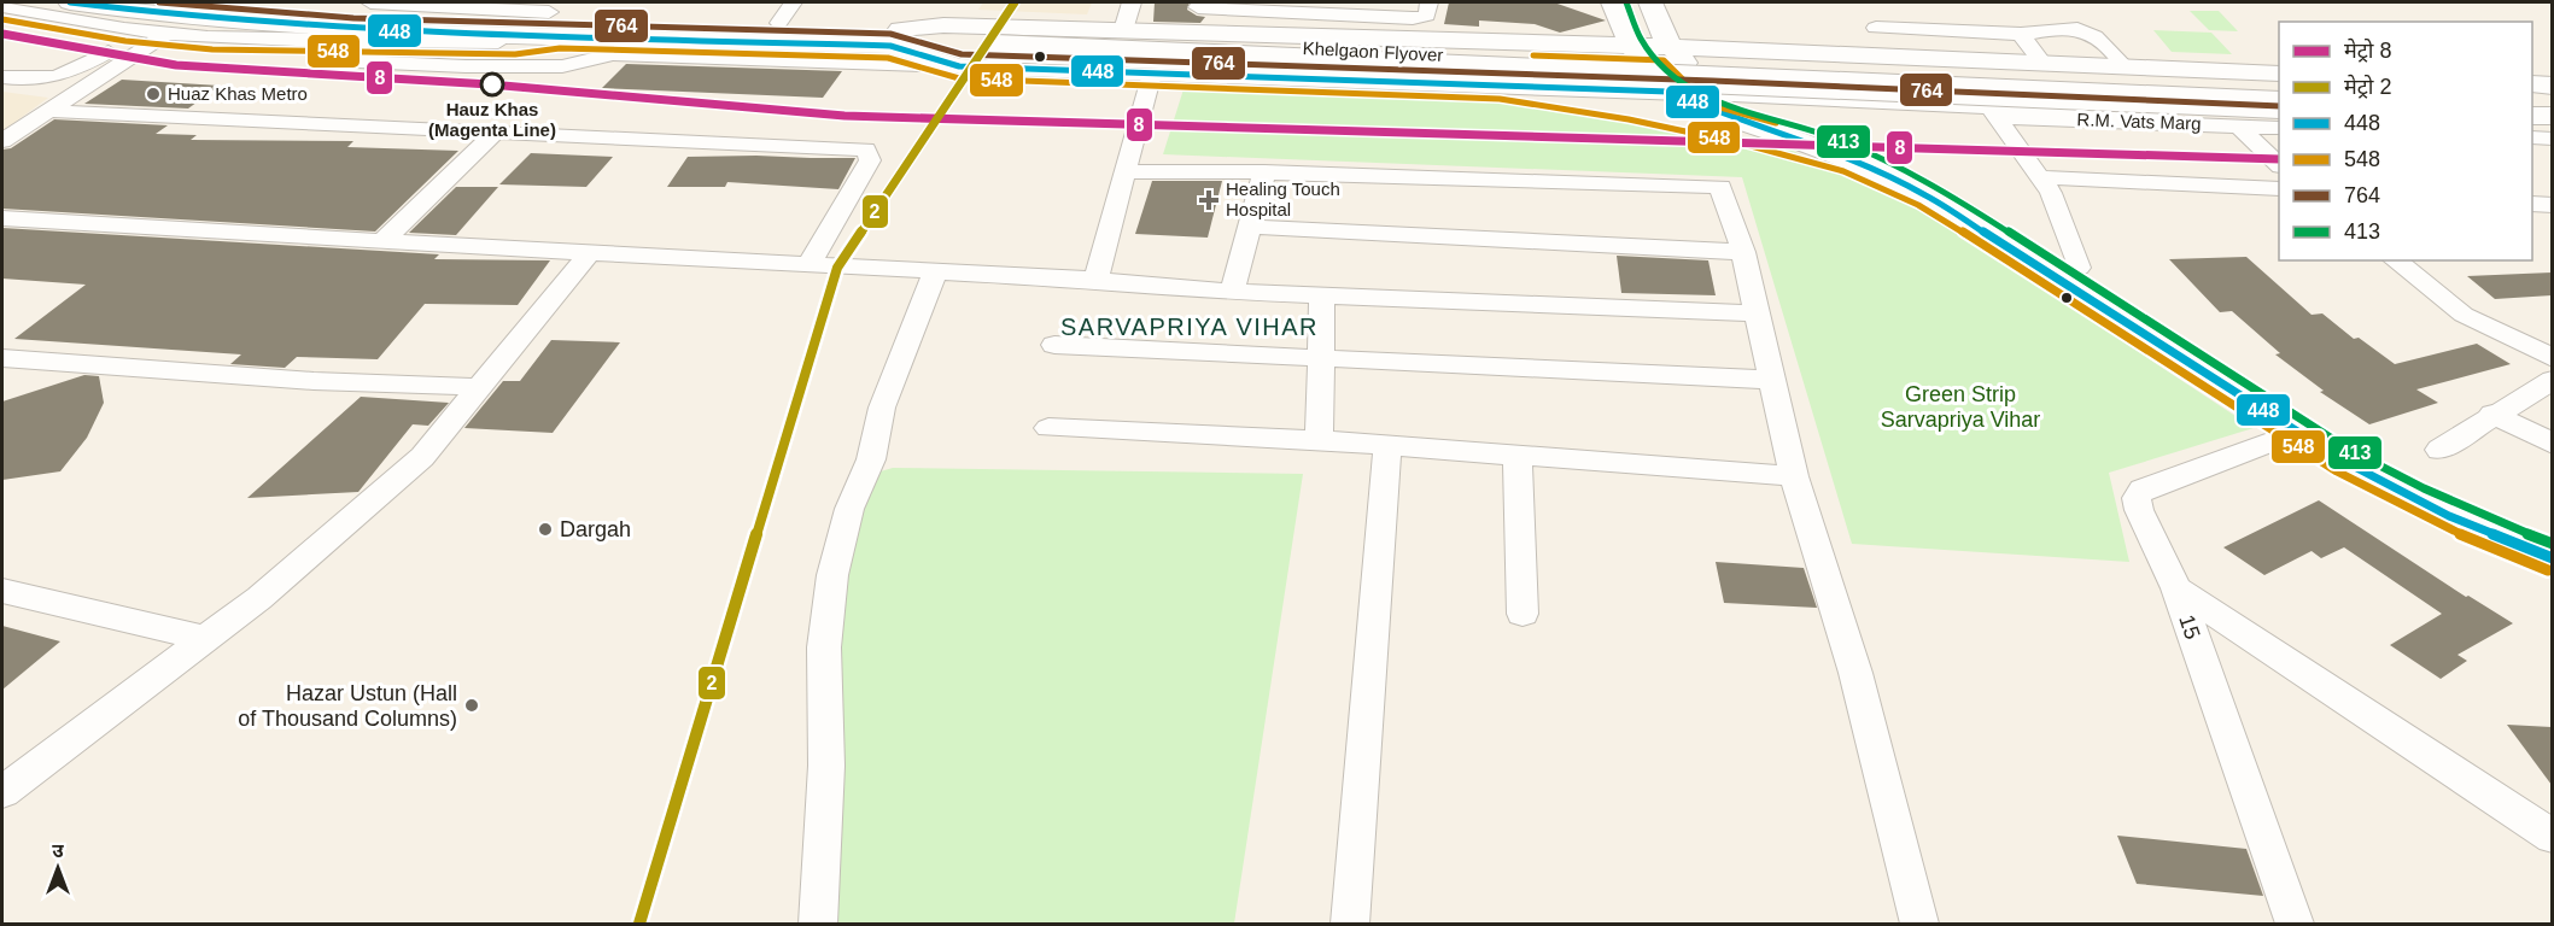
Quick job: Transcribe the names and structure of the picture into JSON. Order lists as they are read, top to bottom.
{
  "streets": {
    "main road": ["Khelgaon Flyover"],
    "street": ["R.M. Vats Marg", "15"]
  },
  "districts": ["SARVAPRIYA VIHAR"],
  "parks": ["Green Strip Sarvapriya Vihar"],
  "places": {
    "other": [
      "Hauz Khas (Magenta Line)",
      "Huaz Khas Metro",
      "Dargah",
      "Hazar Ustun (Hall of Thousand Columns)"
    ],
    "health": ["Healing Touch Hospital"]
  },
  "lines": [
    "metro line 2",
    "transit line 448",
    "transit line 764",
    "transit line 413",
    "transit line 548",
    "metro line 8"
  ],
  "legend": [
    "मेट्रो 8",
    "मेट्रो 2",
    "448",
    "548",
    "764",
    "413"
  ],
  "north": "top"
}
